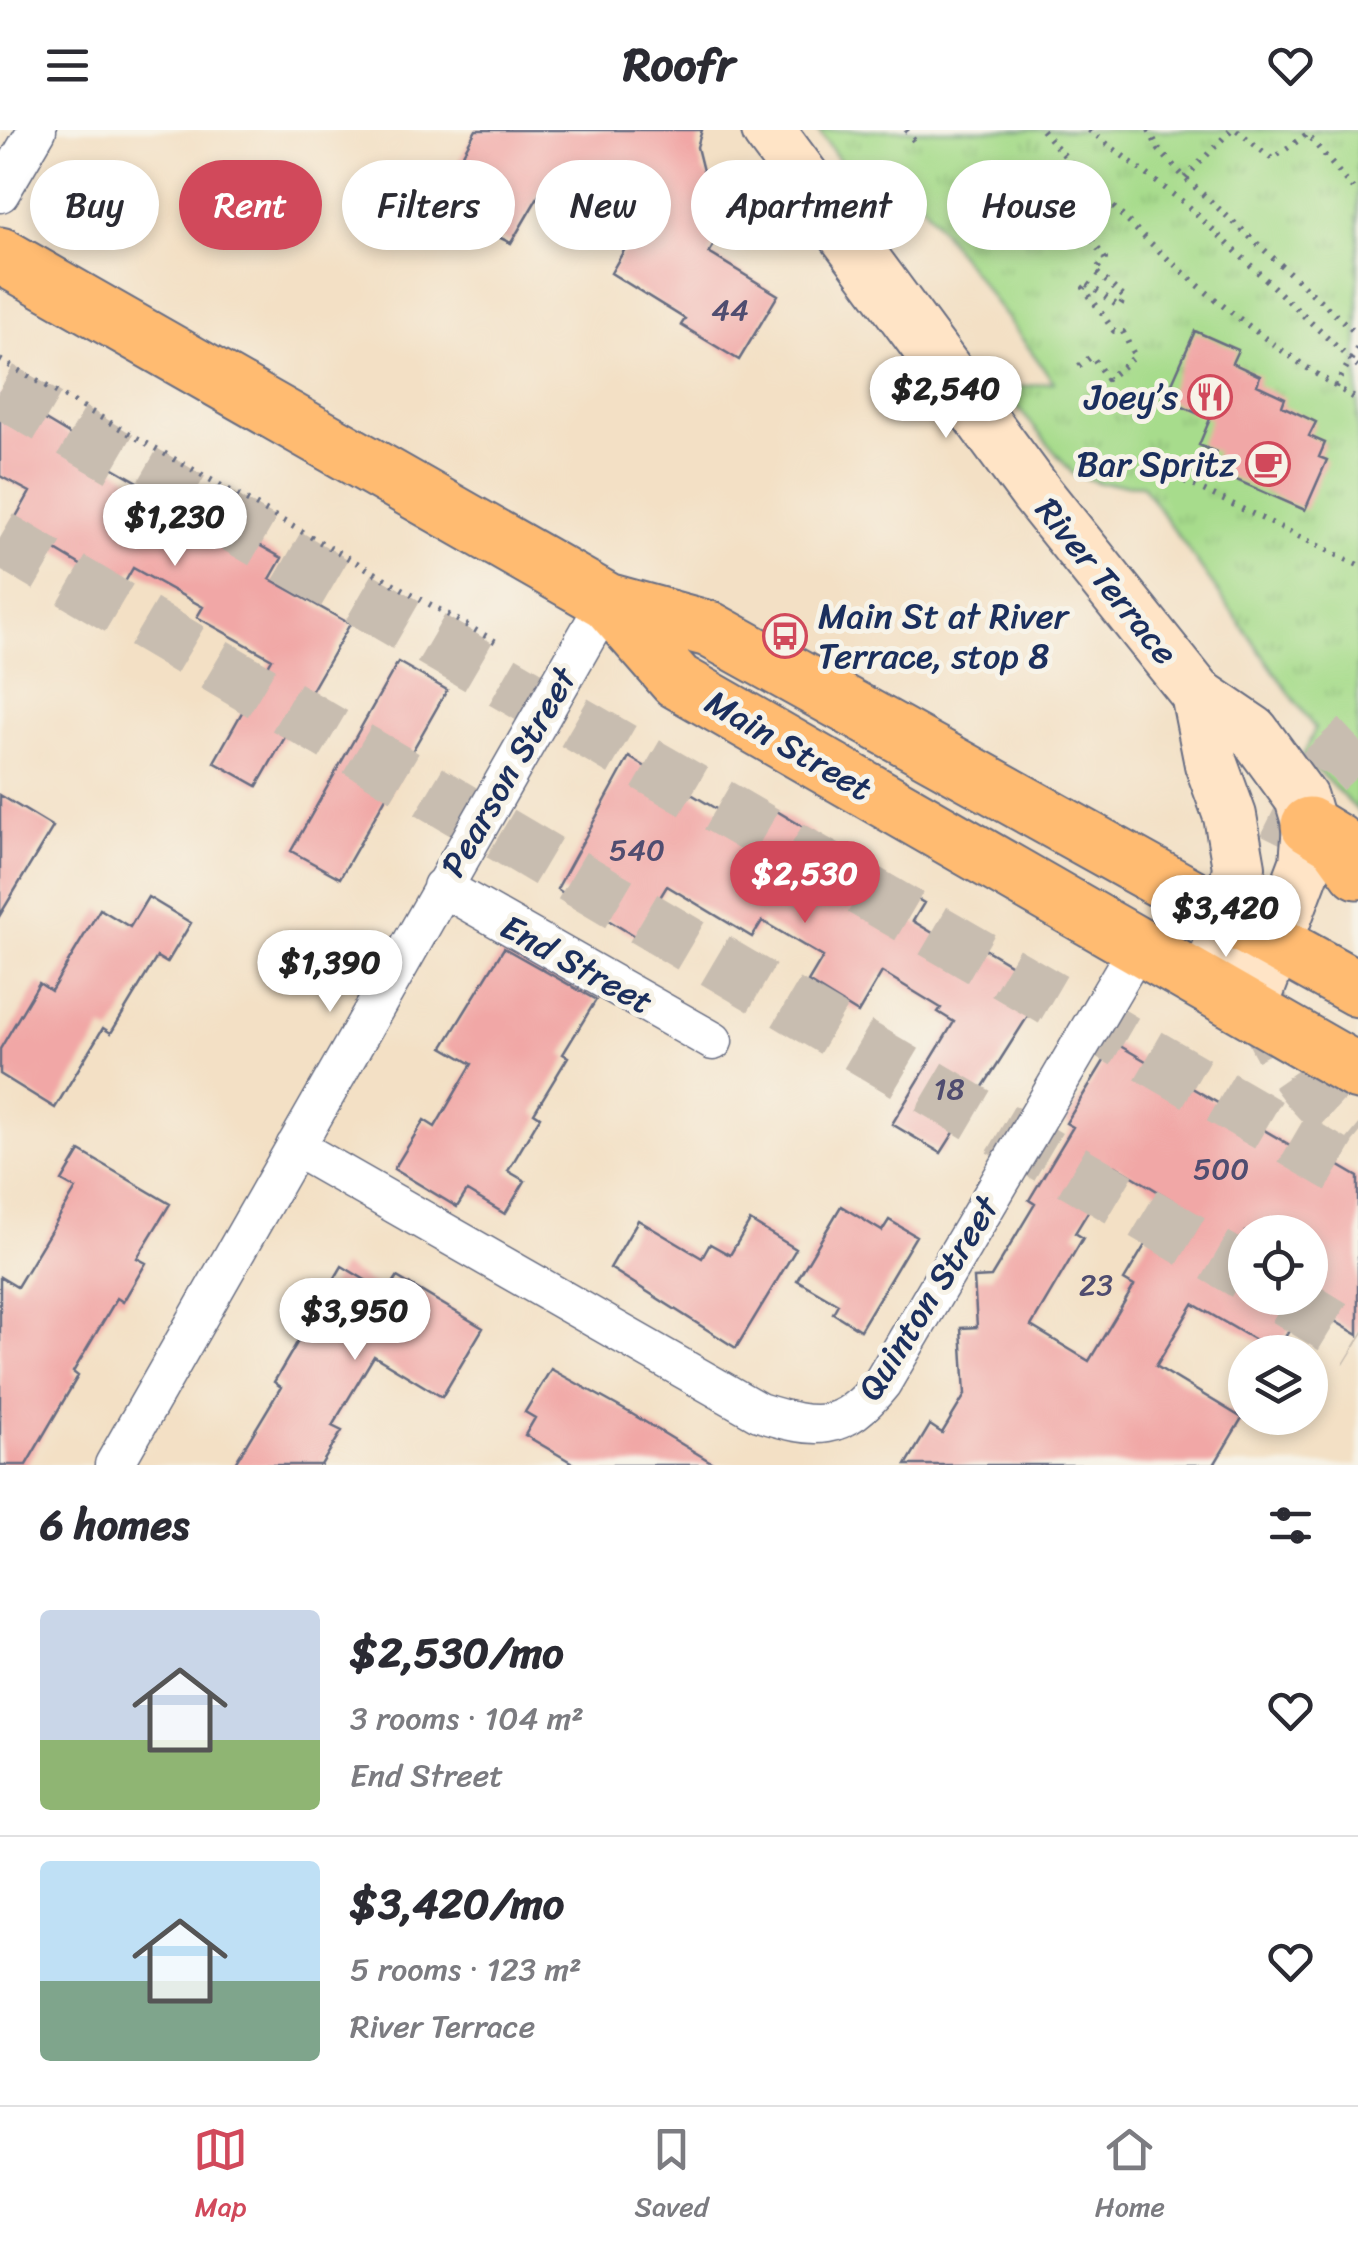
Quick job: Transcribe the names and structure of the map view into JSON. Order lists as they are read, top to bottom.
{
  "streets": {
    "highway": ["Main Street"],
    "main road": ["River Terrace"],
    "street": ["Pearson Street", "End Street", "Quinton Street"]
  },
  "crossings": [
    ["River Terrace", "Main Street"],
    ["Main Street", "Pearson Street"],
    ["Main Street", "Quinton Street"],
    ["Pearson Street", "End Street"],
    ["Pearson Street", "Quinton Street"]
  ],
  "places": {
    "restaurant": ["Joey’s"],
    "cafe": ["Bar Spritz"],
    "bus stop": ["Main St at River Terrace, stop 8"]
  },
  "house_numbers": [
    "44",
    "540",
    "18",
    "500",
    "23"
  ],
  "page": {
    "header": "Roofr",
    "chip": [
      "Buy",
      "Rent",
      "Filters",
      "New",
      "Apartment",
      "House"
    ],
    "price": [
      "$2,540",
      "$1,230",
      "$2,530",
      "$3,420",
      "$1,390",
      "$3,950"
    ],
    "heading": "6 homes",
    "list": [
      {
        "name": "$2,530/mo",
        "note": "3 rooms · 104 m² · End Street"
      },
      {
        "name": "$3,420/mo",
        "note": "5 rooms · 123 m² · River Terrace"
      }
    ],
    "tabs": ["Map", "Saved", "Home"]
  }
}
